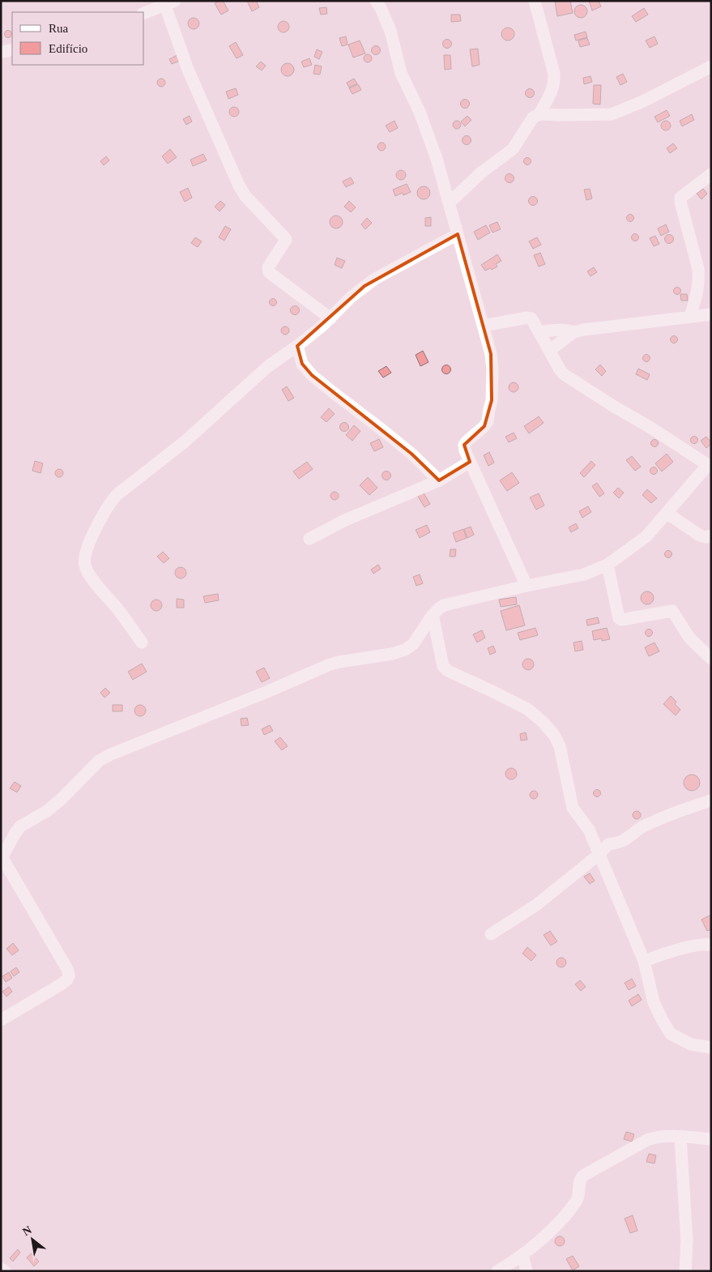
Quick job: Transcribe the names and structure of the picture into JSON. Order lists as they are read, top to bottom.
{
  "legend": ["Rua", "Edifício"],
  "north": "top left"
}
